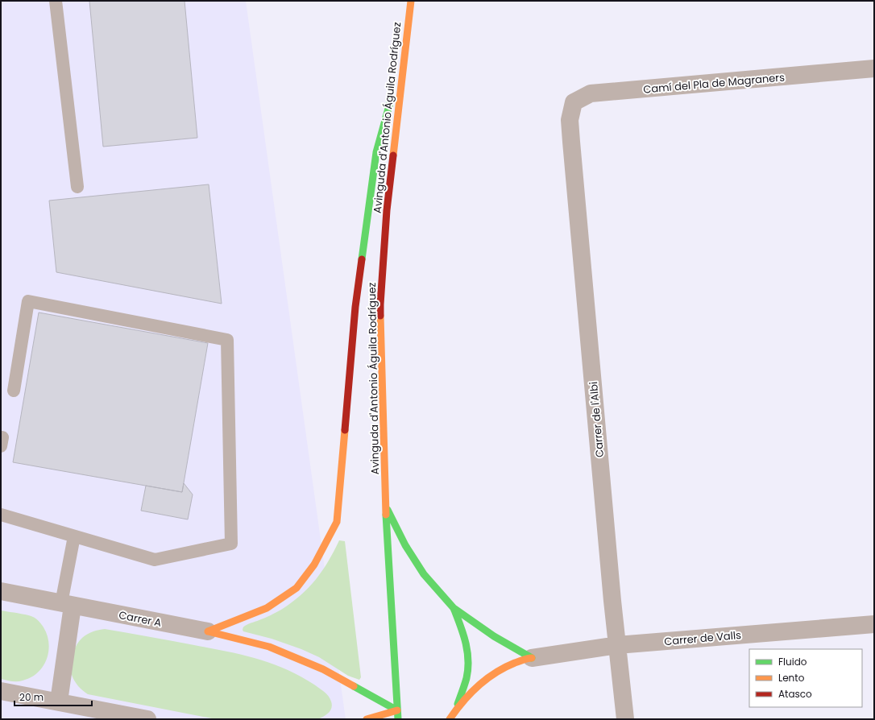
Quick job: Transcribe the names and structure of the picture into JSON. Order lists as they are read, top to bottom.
{
  "streets": {
    "street": [
      "Camí del Pla de Magraners",
      "Avinguda d'Antonio Águila Rodríguez",
      "Carrer de l'Albi",
      "Carrer A",
      "Carrer de Valls"
    ]
  },
  "crossings": [
    ["Camí del Pla de Magraners", "Carrer de l'Albi"],
    ["Carrer de l'Albi", "Carrer de Valls"]
  ],
  "legend": ["Fluido", "Lento", "Atasco"],
  "scale_bar": "20 m"
}
